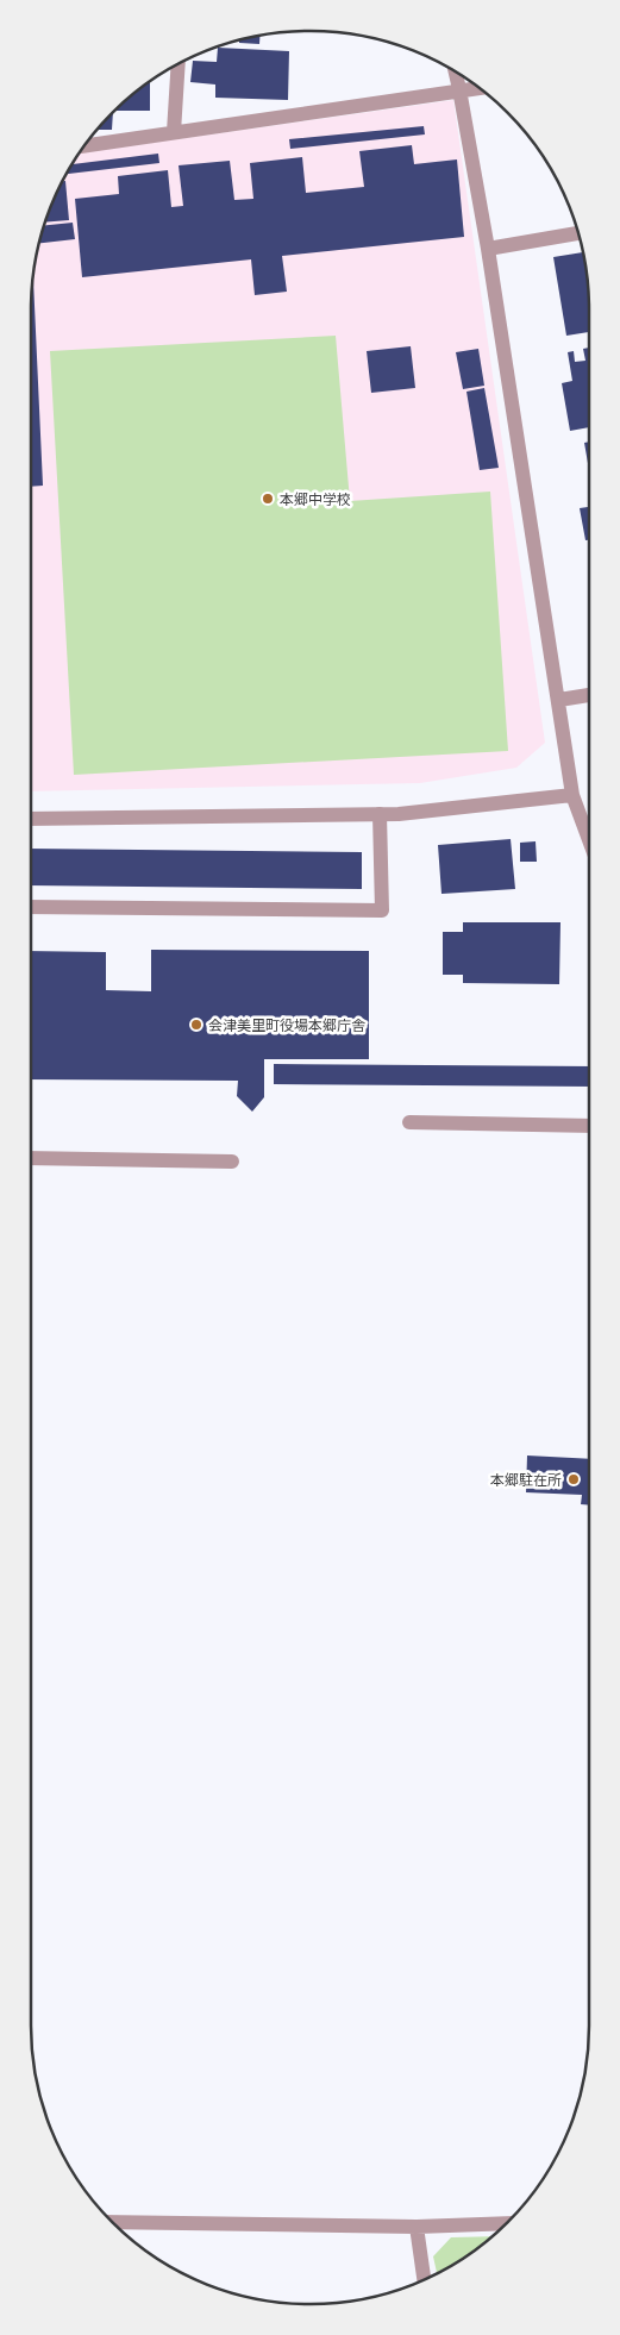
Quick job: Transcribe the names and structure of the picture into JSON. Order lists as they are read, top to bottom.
{
  "places": ["本郷中学校", "会津美里町役場本郷庁舎", "本郷駐在所"]
}
